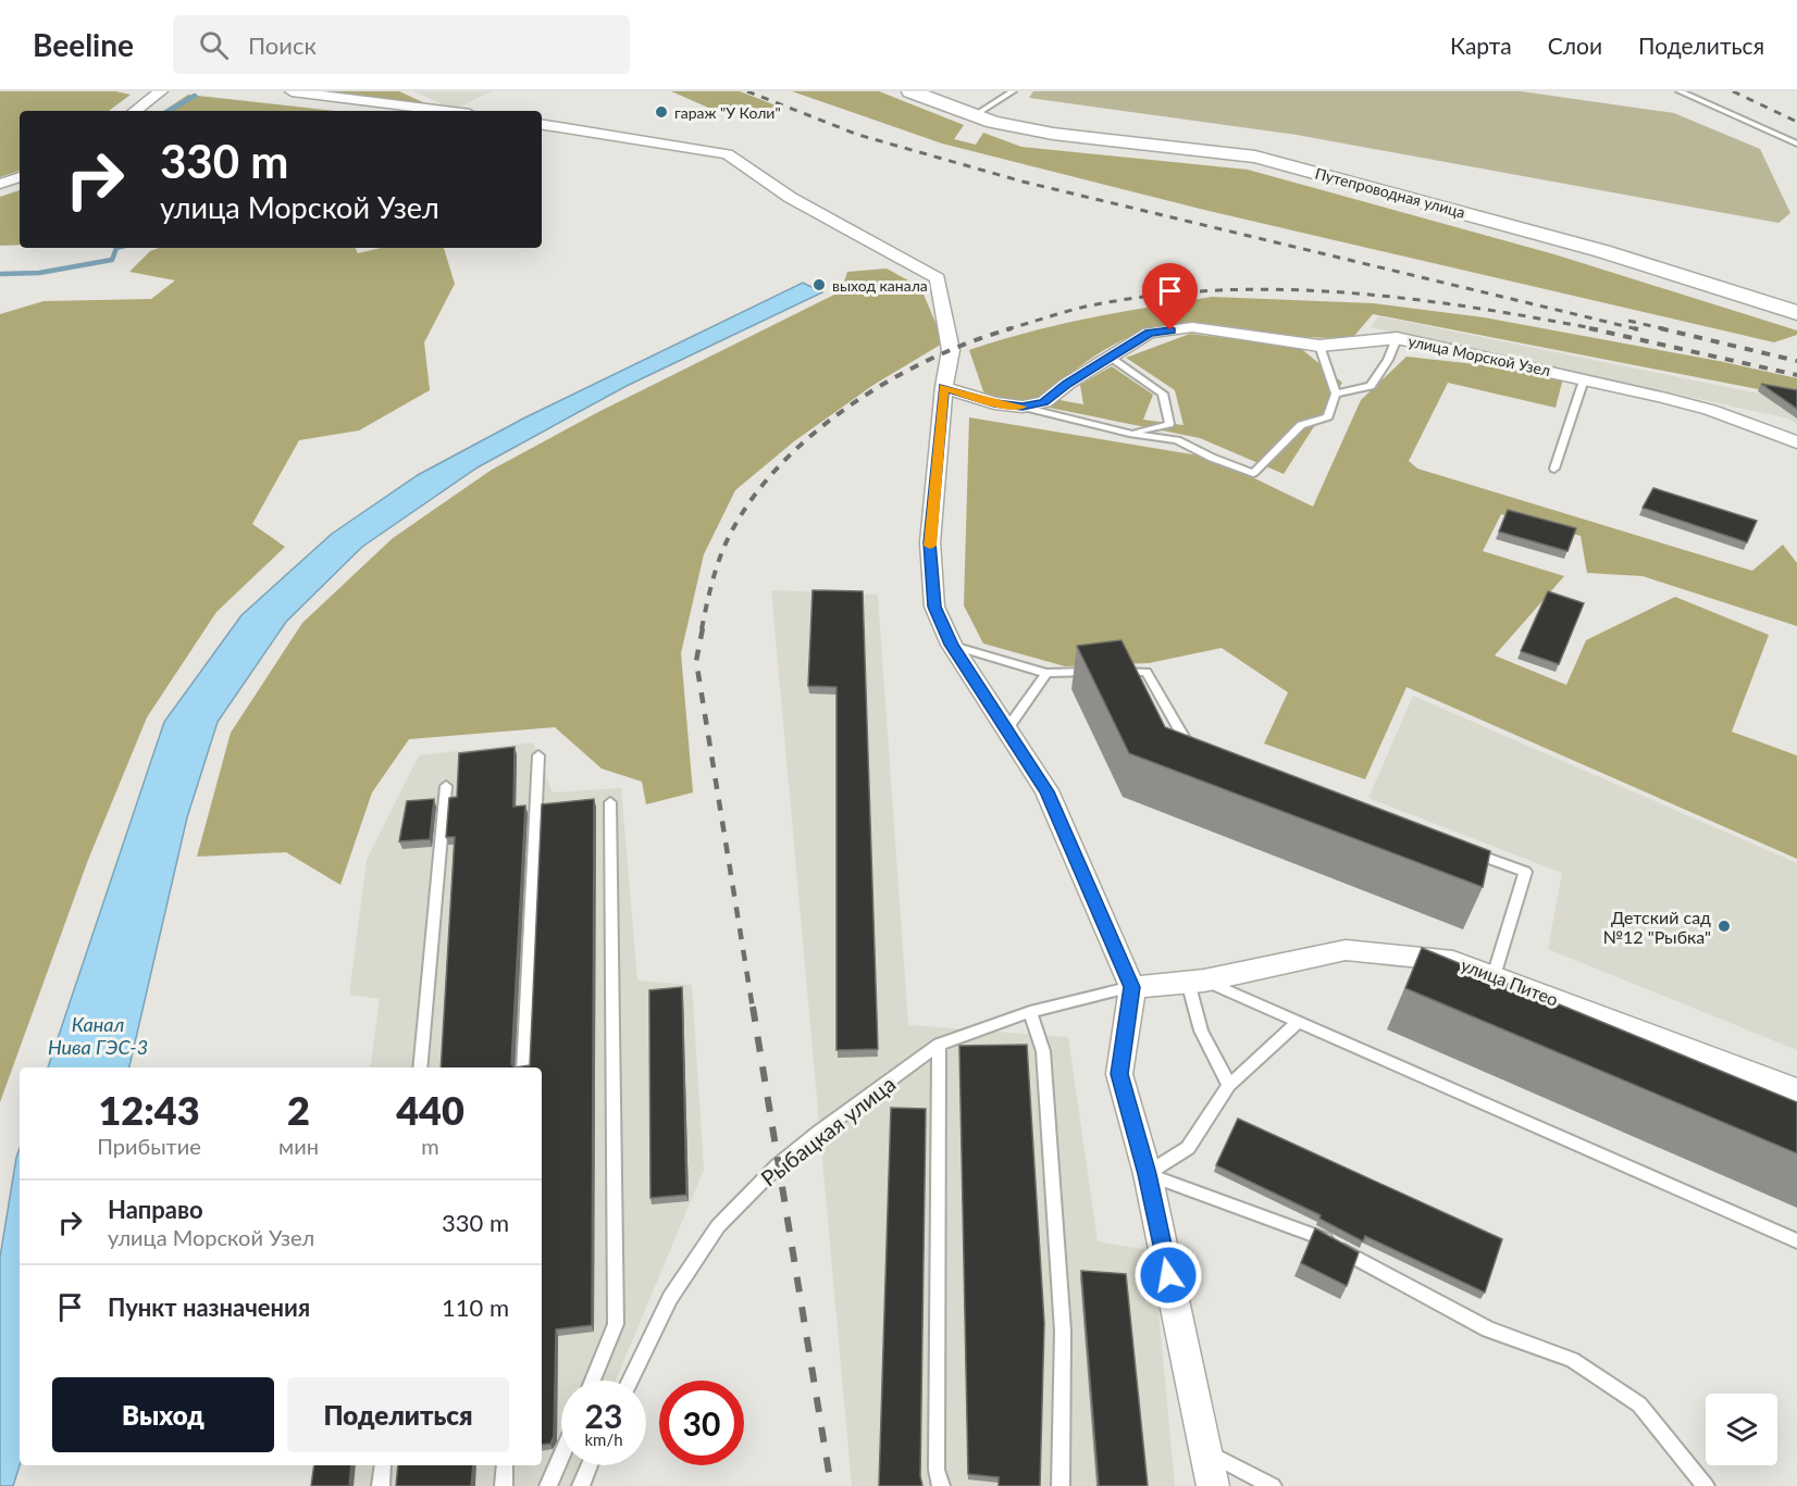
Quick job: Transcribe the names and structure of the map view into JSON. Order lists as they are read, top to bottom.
{
  "streets": {
    "main road": ["Путепроводная улица"],
    "street": ["улица Морской Узел", "улица Питео"],
    "lane": ["Рыбацкая улица"]
  },
  "crossings": [
    ["улица Питео", "Рыбацкая улица"]
  ],
  "water": ["Канал Нива ГЭС-3"],
  "places": ["гараж \"У Коли\"", "выход канала", "Детский сад №12 \"Рыбка\""],
  "page": {
    "header": "Beeline",
    "search": "Поиск",
    "nav": ["Карта", "Слои", "Поделиться"],
    "turn": ["330 m", "улица Морской Узел"],
    "eta": [
      "12:43",
      "Прибытие",
      "2",
      "мин",
      "440",
      "m"
    ],
    "list": [
      {
        "name": "Направо",
        "note": "улица Морской Узел",
        "value": "330 m"
      },
      {
        "name": "Пункт назначения",
        "value": "110 m"
      }
    ],
    "buttons": ["Выход", "Поделиться"],
    "speed": "23 km/h",
    "limit": "30"
  }
}
